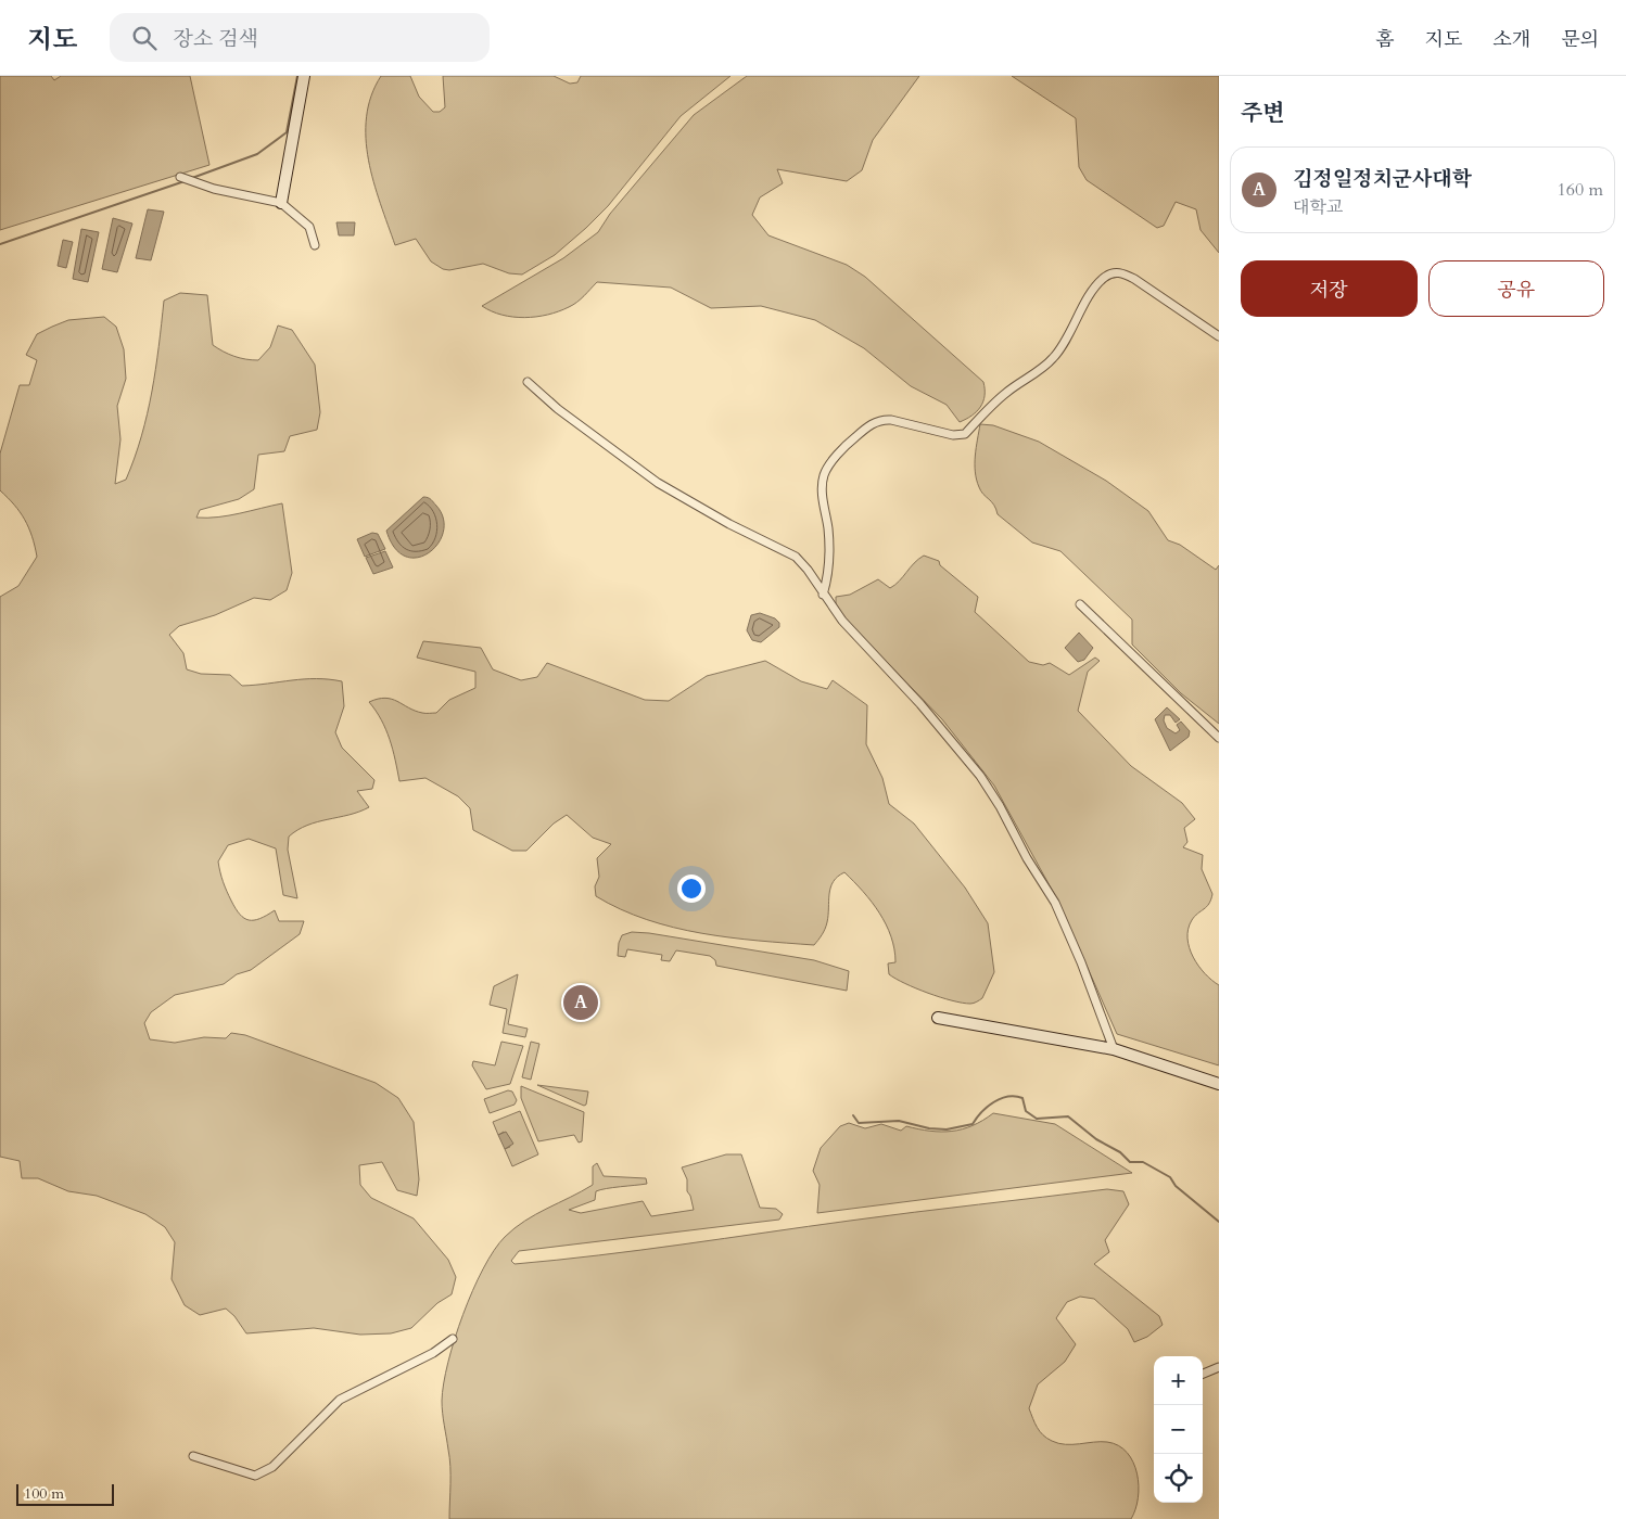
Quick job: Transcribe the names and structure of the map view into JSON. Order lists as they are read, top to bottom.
{
  "scale_bar": "100 m",
  "page": {
    "header": "지도",
    "search": "장소 검색",
    "nav": [
      "홈",
      "지도",
      "소개",
      "문의"
    ],
    "heading": "주변",
    "list": [
      {
        "mark": "A",
        "name": "김정일정치군사대학",
        "note": "대학교",
        "value": "160 m"
      }
    ],
    "buttons": ["저장", "공유"],
    "pins": "A",
    "map_buttons": ["+", "−"],
    "scale": "100 m"
  }
}
